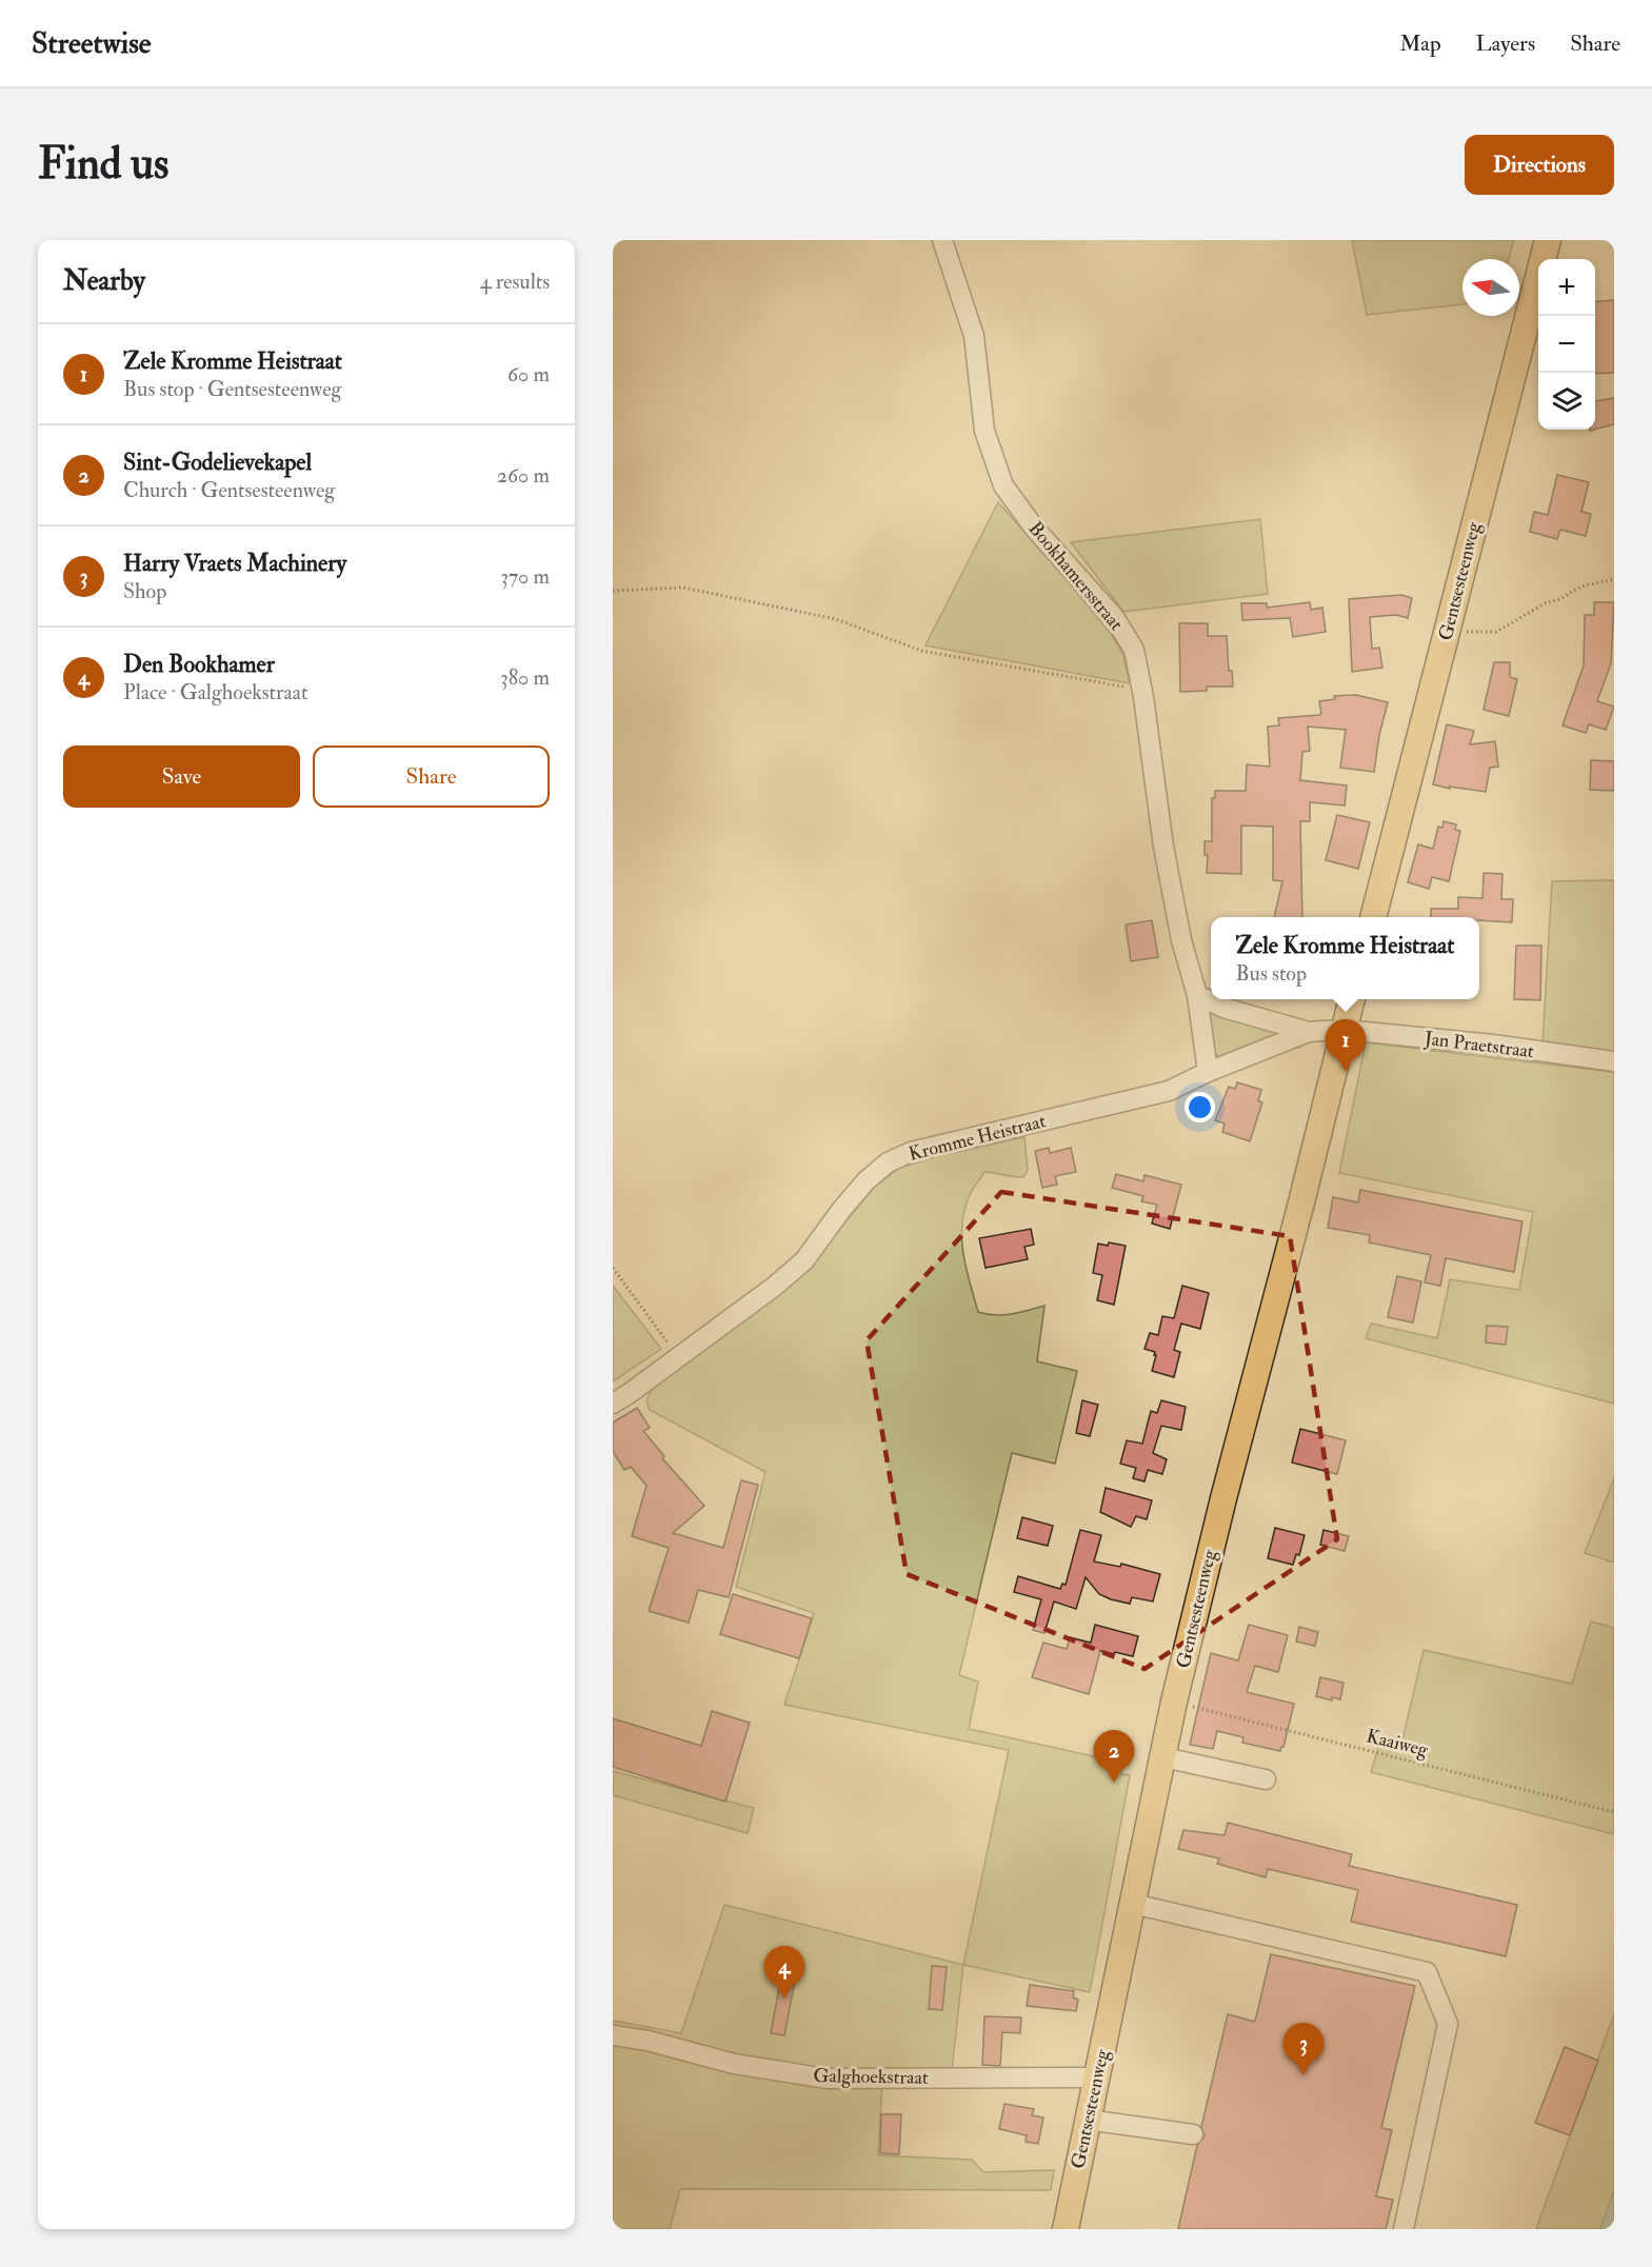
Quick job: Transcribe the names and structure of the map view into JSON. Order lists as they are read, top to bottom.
{
  "streets": {
    "main road": ["Gentsesteenweg"],
    "street": [
      "Bookhamersstraat",
      "Jan Praetstraat",
      "Kromme Heistraat",
      "Galghoekstraat"
    ],
    "path": ["Kaaiweg"]
  },
  "crossings": [
    ["Bookhamersstraat", "Kromme Heistraat"],
    ["Gentsesteenweg", "Jan Praetstraat"],
    ["Gentsesteenweg", "Kromme Heistraat"],
    ["Gentsesteenweg", "Kaaiweg"],
    ["Gentsesteenweg", "Galghoekstraat"],
    ["Jan Praetstraat", "Kromme Heistraat"]
  ],
  "north": "left",
  "page": {
    "header": "Streetwise",
    "nav": ["Map", "Layers", "Share"],
    "buttons": [
      "Directions",
      ["Save", "Share"]
    ],
    "title": "Find us",
    "heading": ["Nearby", "4 results"],
    "map_buttons": ["+", "−"],
    "list": [
      {
        "mark": "1",
        "name": "Zele Kromme Heistraat",
        "note": "Bus stop · Gentsesteenweg",
        "value": "60 m"
      },
      {
        "mark": "2",
        "name": "Sint-Godelievekapel",
        "note": "Church · Gentsesteenweg",
        "value": "260 m"
      },
      {
        "mark": "3",
        "name": "Harry Vraets Machinery",
        "note": "Shop",
        "value": "370 m"
      },
      {
        "mark": "4",
        "name": "Den Bookhamer",
        "note": "Place · Galghoekstraat",
        "value": "380 m"
      }
    ],
    "popup": ["Zele Kromme Heistraat", "Bus stop"],
    "pins": [
      "1",
      "2",
      "4",
      "3"
    ]
  }
}
